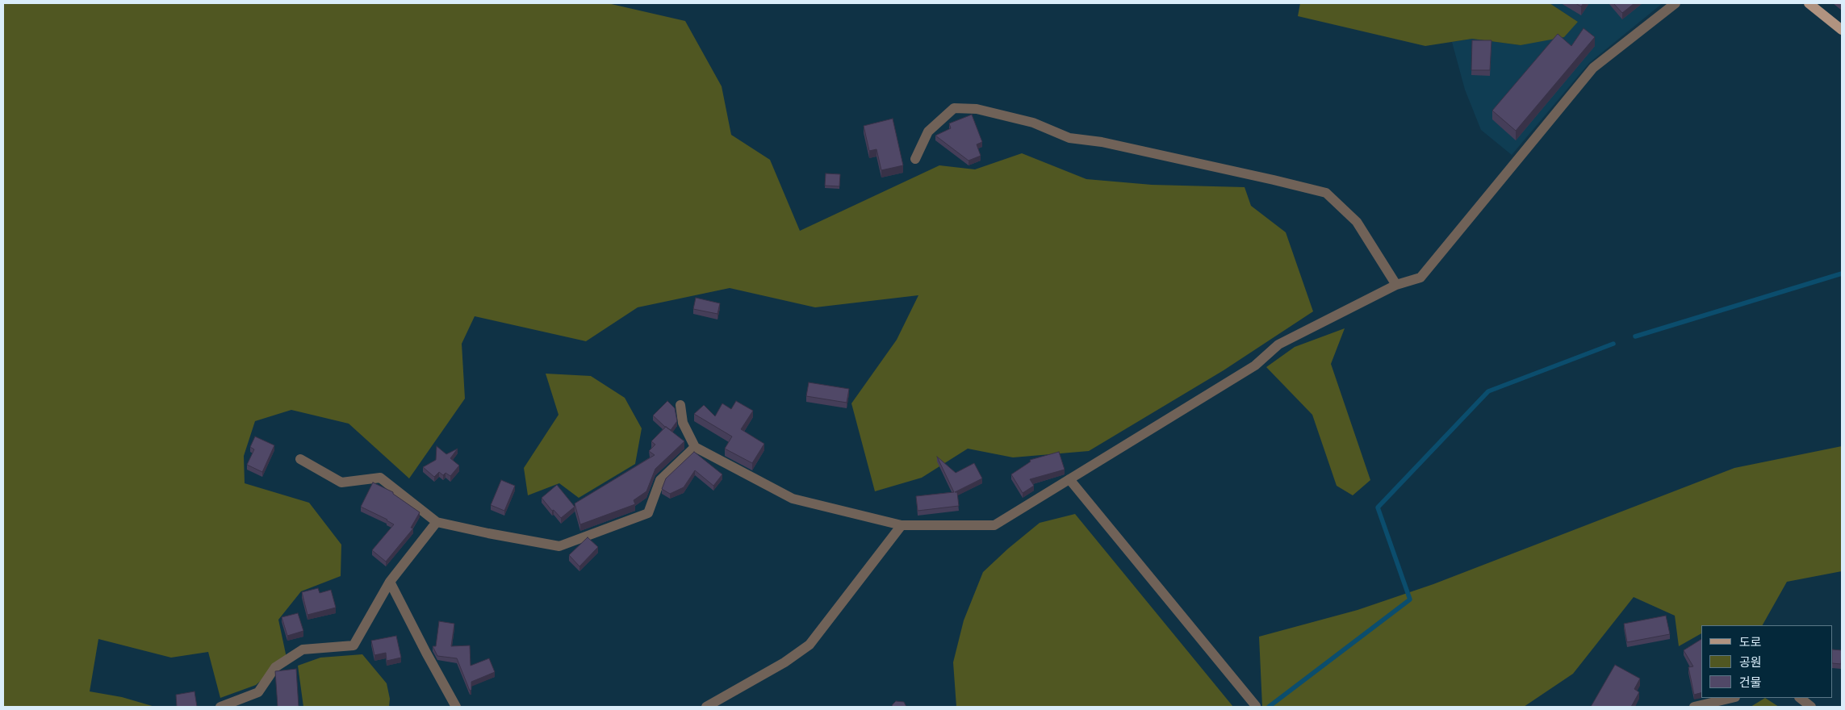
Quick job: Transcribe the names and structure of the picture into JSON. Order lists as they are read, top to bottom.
{
  "legend": ["도로", "공원", "건물"]
}
